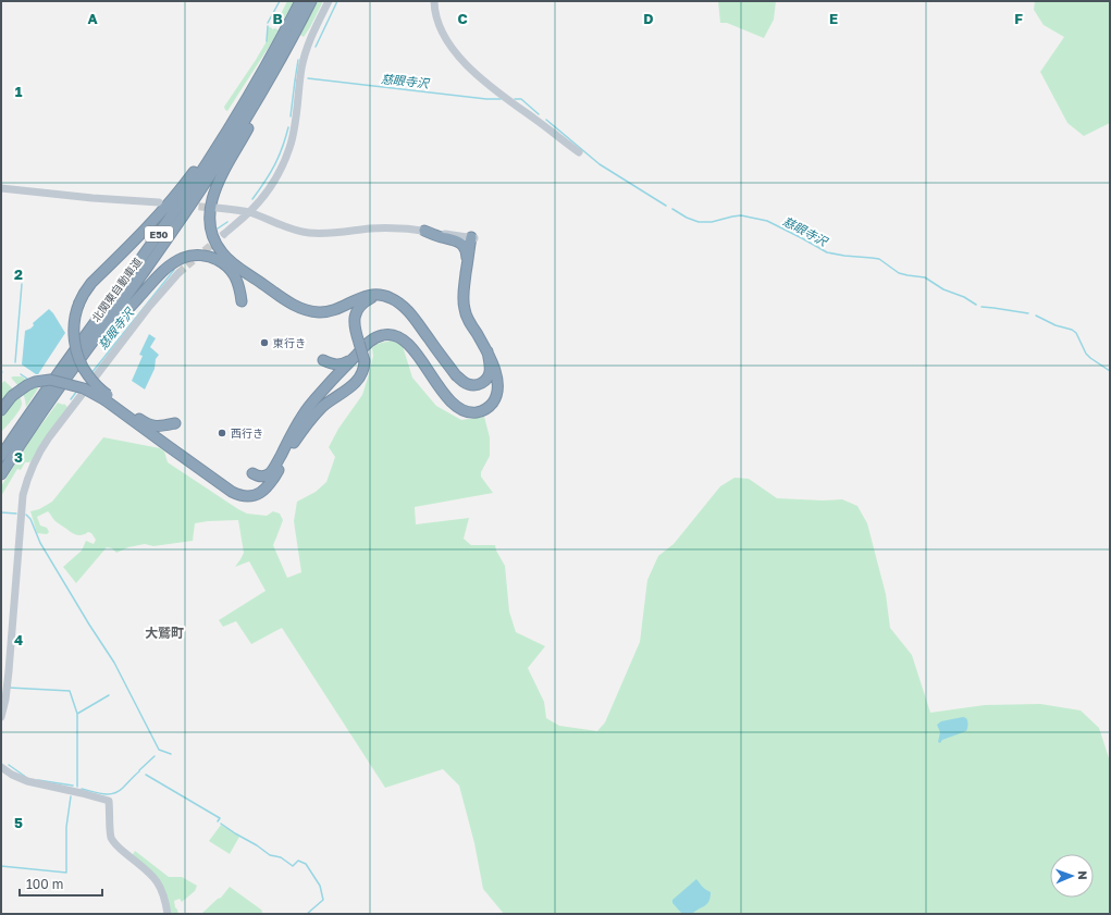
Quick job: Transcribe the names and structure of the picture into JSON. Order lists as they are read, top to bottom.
{
  "streets": {
    "highway": ["E50", "北関東自動車道"]
  },
  "districts": ["大鷲町"],
  "water": ["慈眼寺沢"],
  "places": ["東行き", "西行き"],
  "scale_bar": "100 m",
  "north": "right",
  "grid": {
    "columns": [
      "A",
      "B",
      "C",
      "D",
      "E",
      "F"
    ],
    "rows": [
      "1",
      "2",
      "3",
      "4",
      "5"
    ]
  }
}
